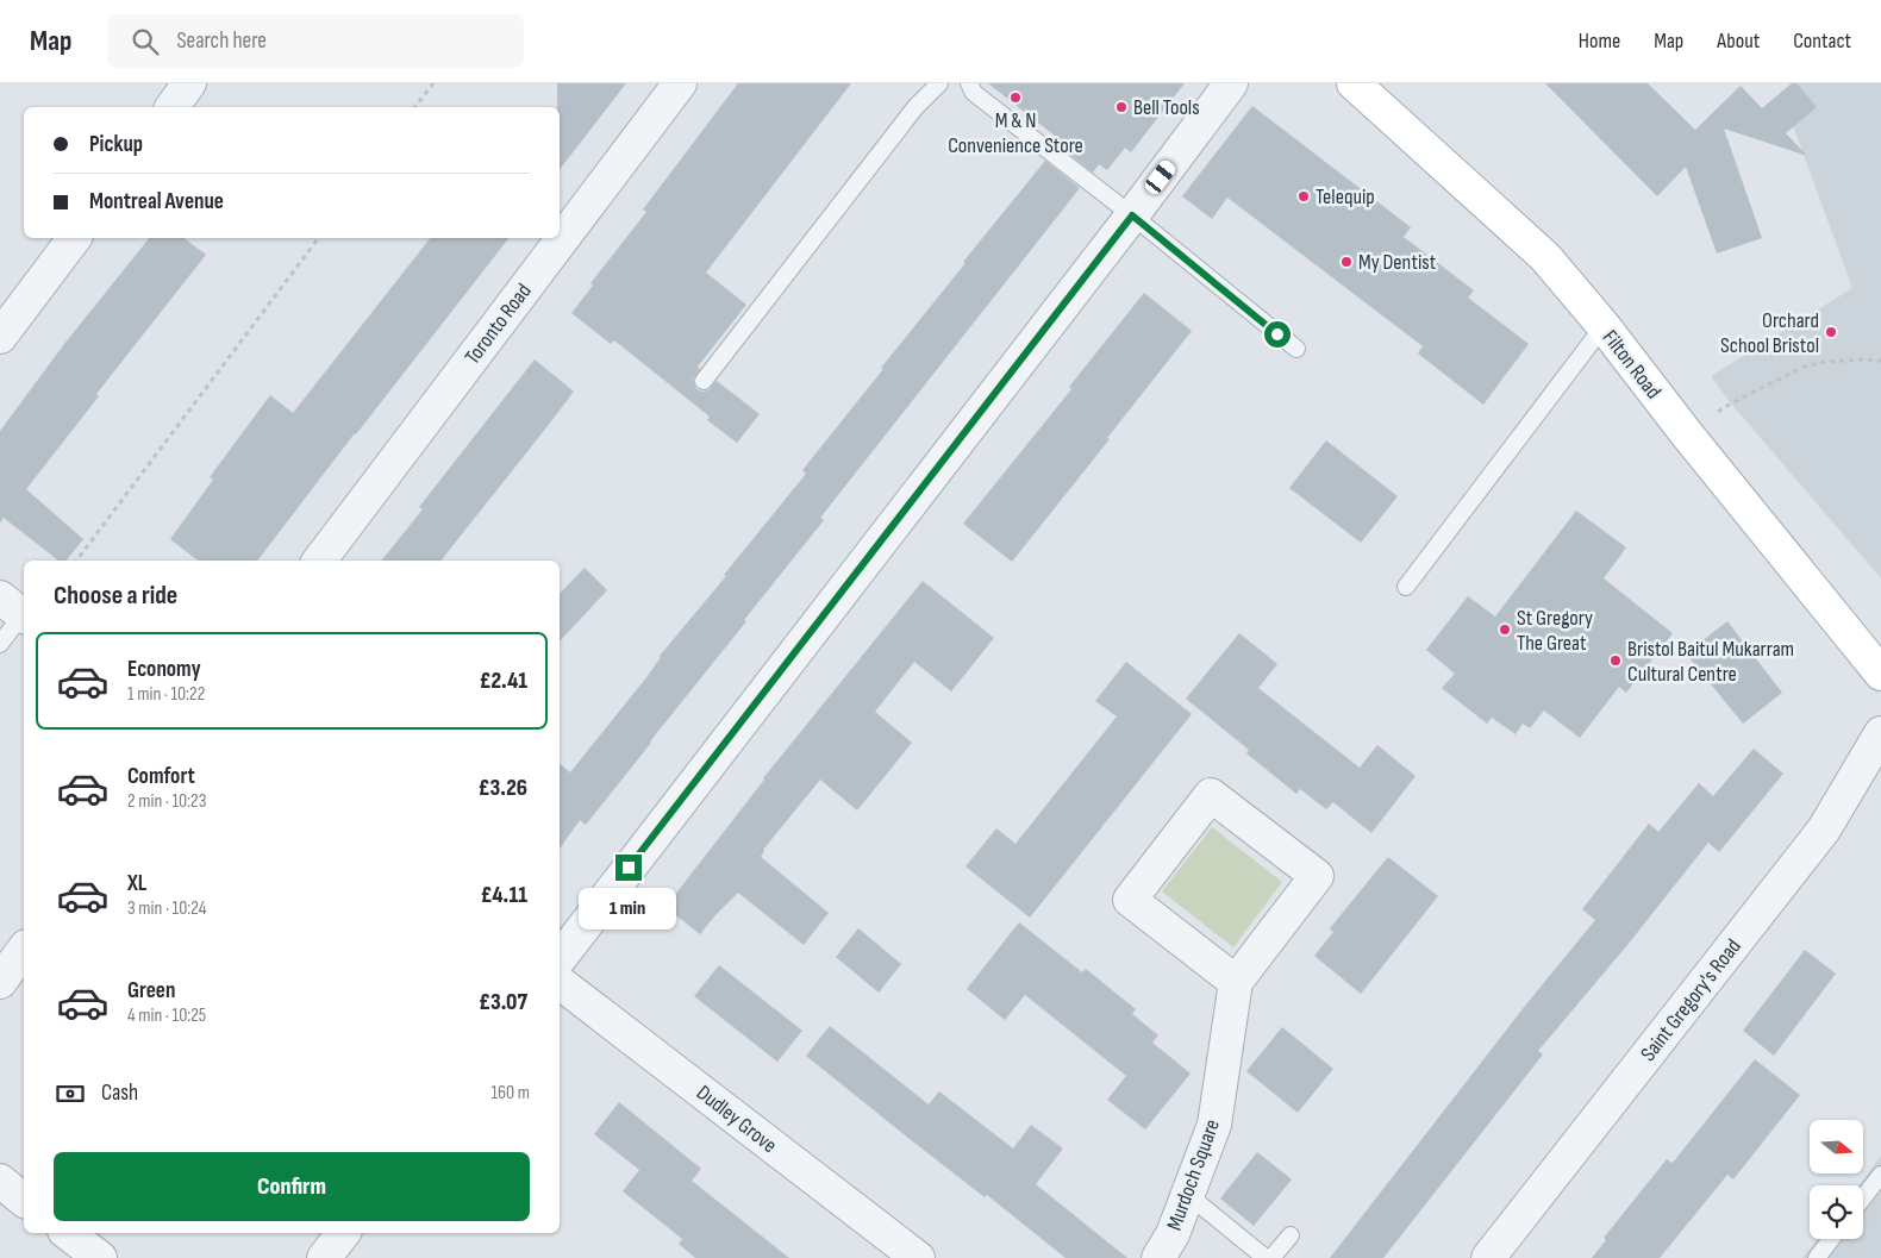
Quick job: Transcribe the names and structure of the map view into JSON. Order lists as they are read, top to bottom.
{
  "streets": {
    "main road": ["Filton Road"],
    "street": [
      "Toronto Road",
      "Saint Gregory's Road",
      "Dudley Grove",
      "Murdoch Square"
    ]
  },
  "places": [
    "M & N Convenience Store",
    "Bell Tools",
    "Telequip",
    "My Dentist",
    "Orchard School Bristol",
    "St Gregory The Great",
    "Bristol Baitul Mukarram Cultural Centre"
  ],
  "north": "right",
  "page": {
    "header": "Map",
    "search": "Search here",
    "nav": [
      "Home",
      "Map",
      "About",
      "Contact"
    ],
    "banner": ["Pickup", "Montreal Avenue"],
    "heading": "Choose a ride",
    "list": [
      {
        "name": "Economy",
        "note": "1 min · 10:22",
        "value": "£2.41"
      },
      {
        "name": "Comfort",
        "note": "2 min · 10:23",
        "value": "£3.26"
      },
      {
        "name": "XL",
        "note": "3 min · 10:24",
        "value": "£4.11"
      },
      {
        "name": "Green",
        "note": "4 min · 10:25",
        "value": "£3.07"
      }
    ],
    "bubble": "1 min",
    "pay": ["Cash", "160 m"],
    "buttons": "Confirm"
  }
}
